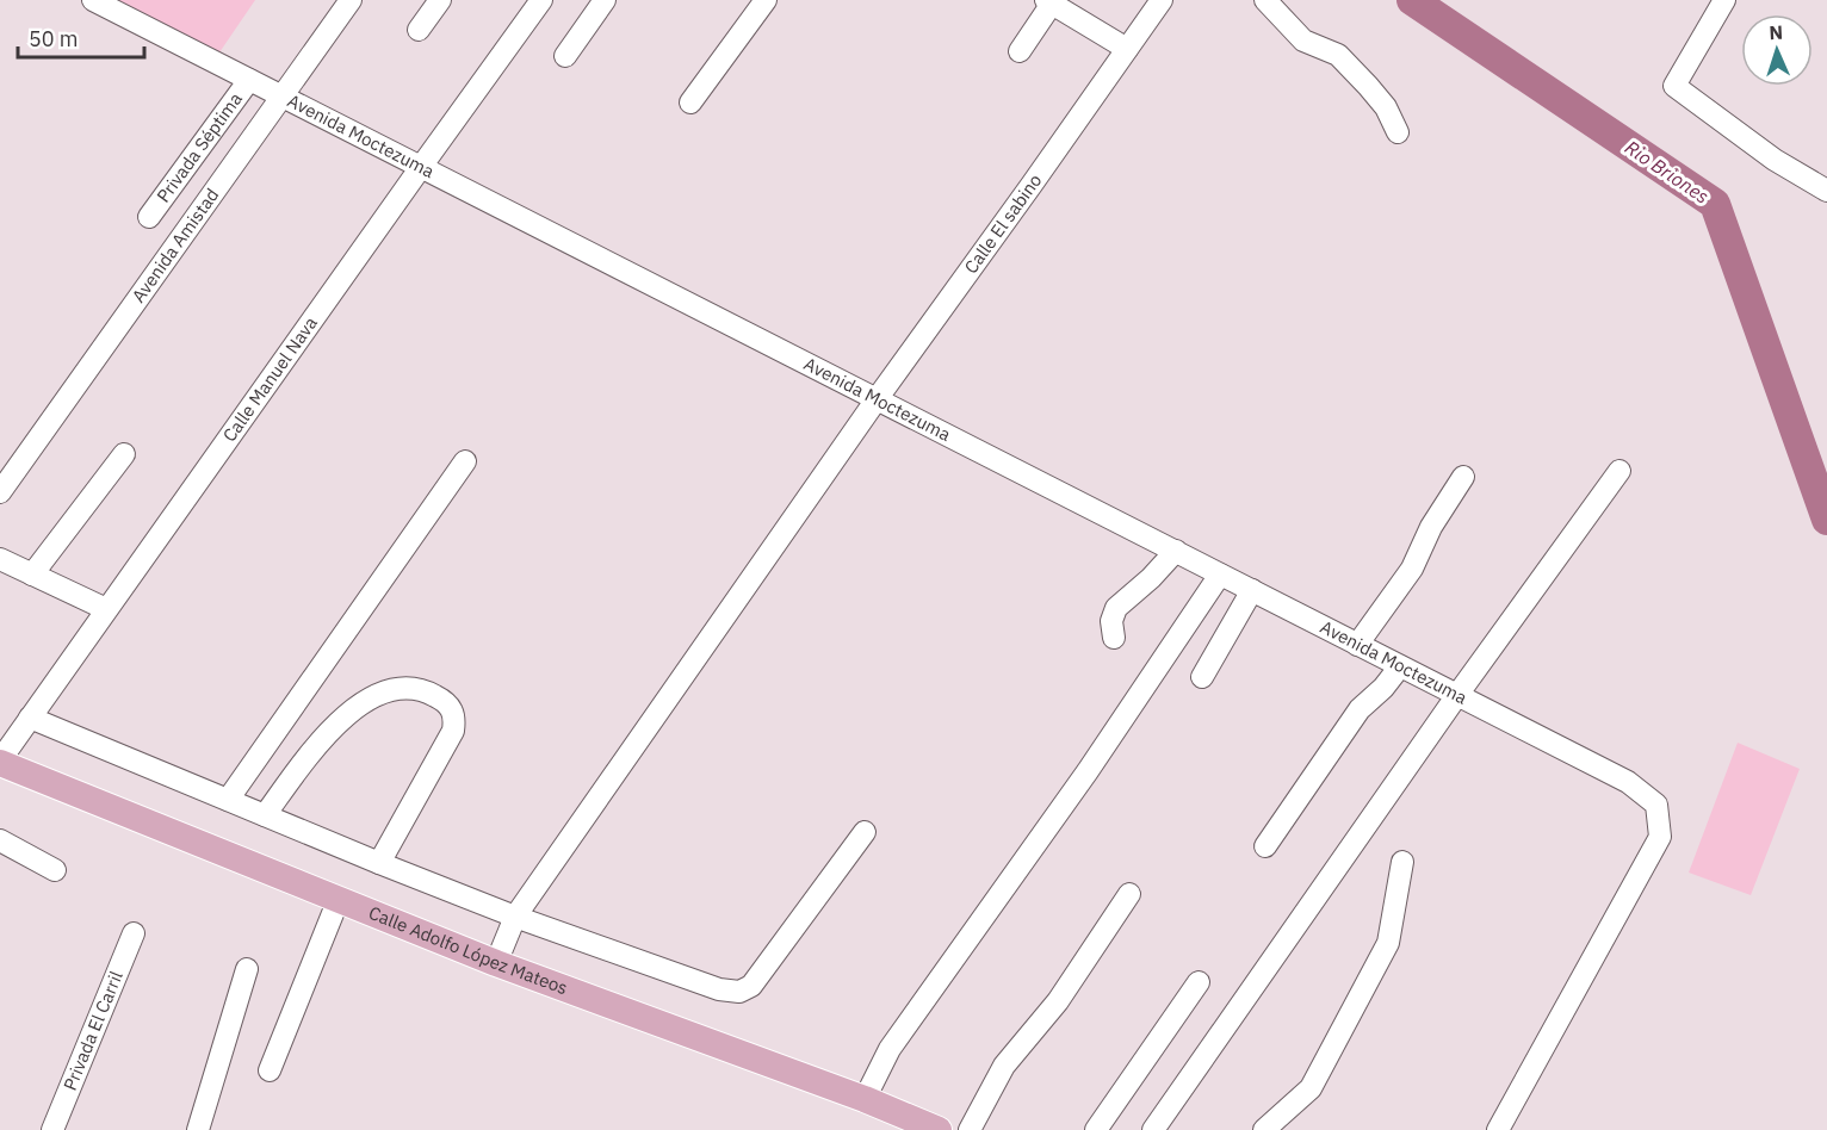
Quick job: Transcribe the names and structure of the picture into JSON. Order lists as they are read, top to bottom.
{
  "streets": {
    "main road": ["Calle Adolfo López Mateos"],
    "street": [
      "Avenida Moctezuma",
      "Privada Séptima",
      "Calle El sabino",
      "Avenida Amistad",
      "Calle Manuel Nava",
      "Privada El Carril"
    ]
  },
  "crossings": [
    ["Avenida Moctezuma", "Privada Séptima"],
    ["Avenida Moctezuma", "Calle El sabino"],
    ["Avenida Moctezuma", "Avenida Amistad"],
    ["Avenida Moctezuma", "Calle Manuel Nava"],
    ["Calle El sabino", "Calle Adolfo López Mateos"],
    ["Calle Manuel Nava", "Calle Adolfo López Mateos"]
  ],
  "water": ["Rio Briones"],
  "scale_bar": "50 m",
  "north": "top"
}
